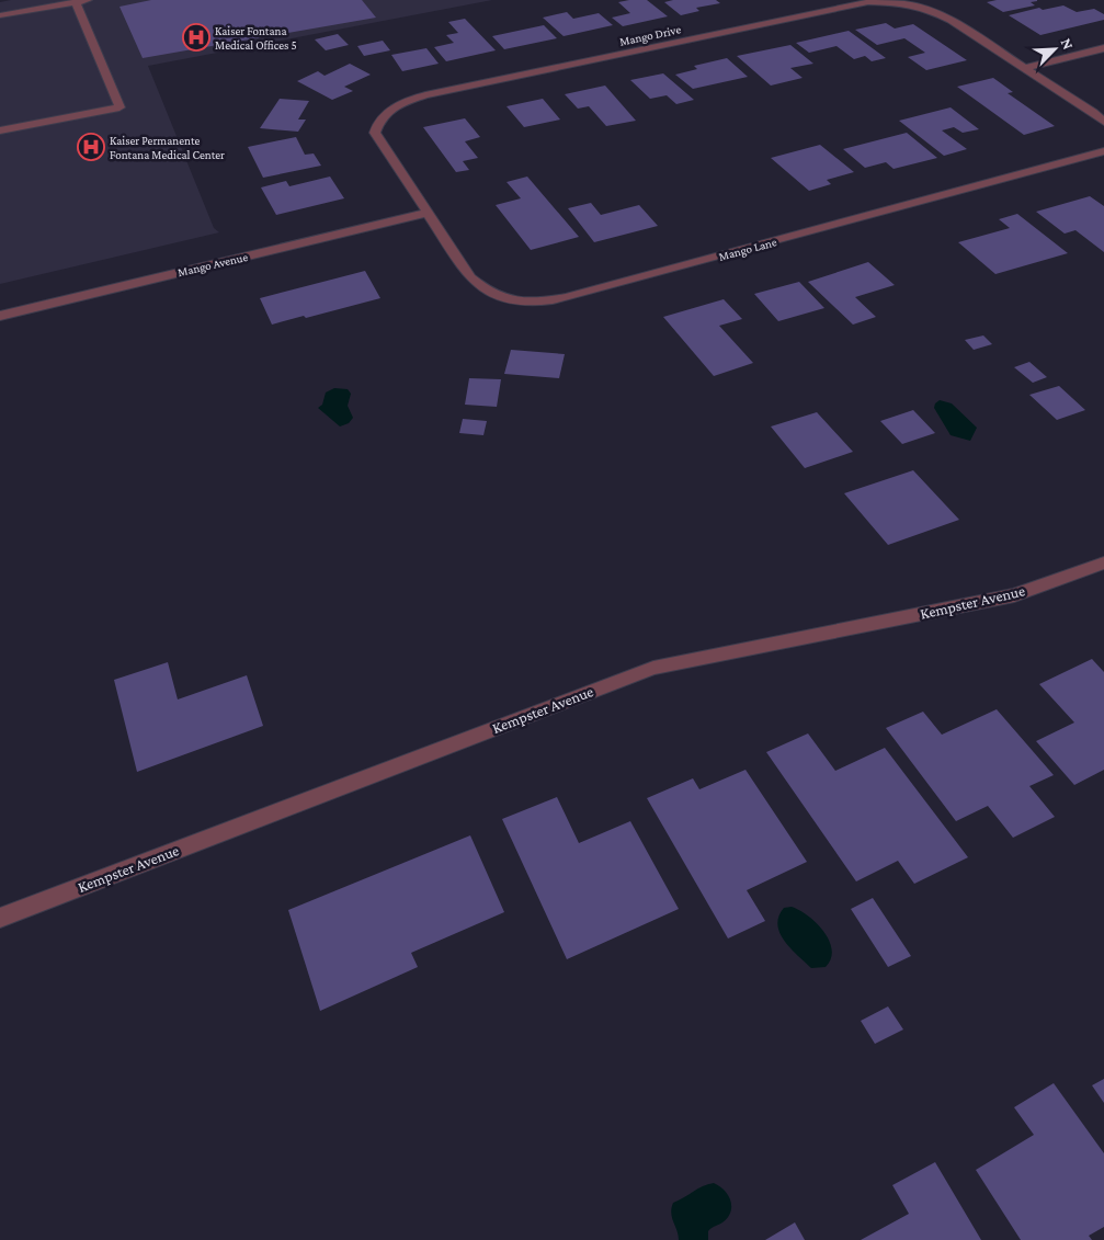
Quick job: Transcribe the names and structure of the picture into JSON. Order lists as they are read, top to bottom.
{
  "streets": {
    "street": [
      "Mango Drive",
      "Mango Lane",
      "Mango Avenue",
      "Kempster Avenue"
    ]
  },
  "crossings": [
    ["Mango Drive", "Mango Lane"],
    ["Mango Drive", "Mango Avenue"],
    ["Mango Lane", "Mango Avenue"]
  ],
  "places": {
    "hospital": ["Kaiser Fontana Medical Offices 5", "Kaiser Permanente Fontana Medical Center"]
  },
  "north": "top right"
}
